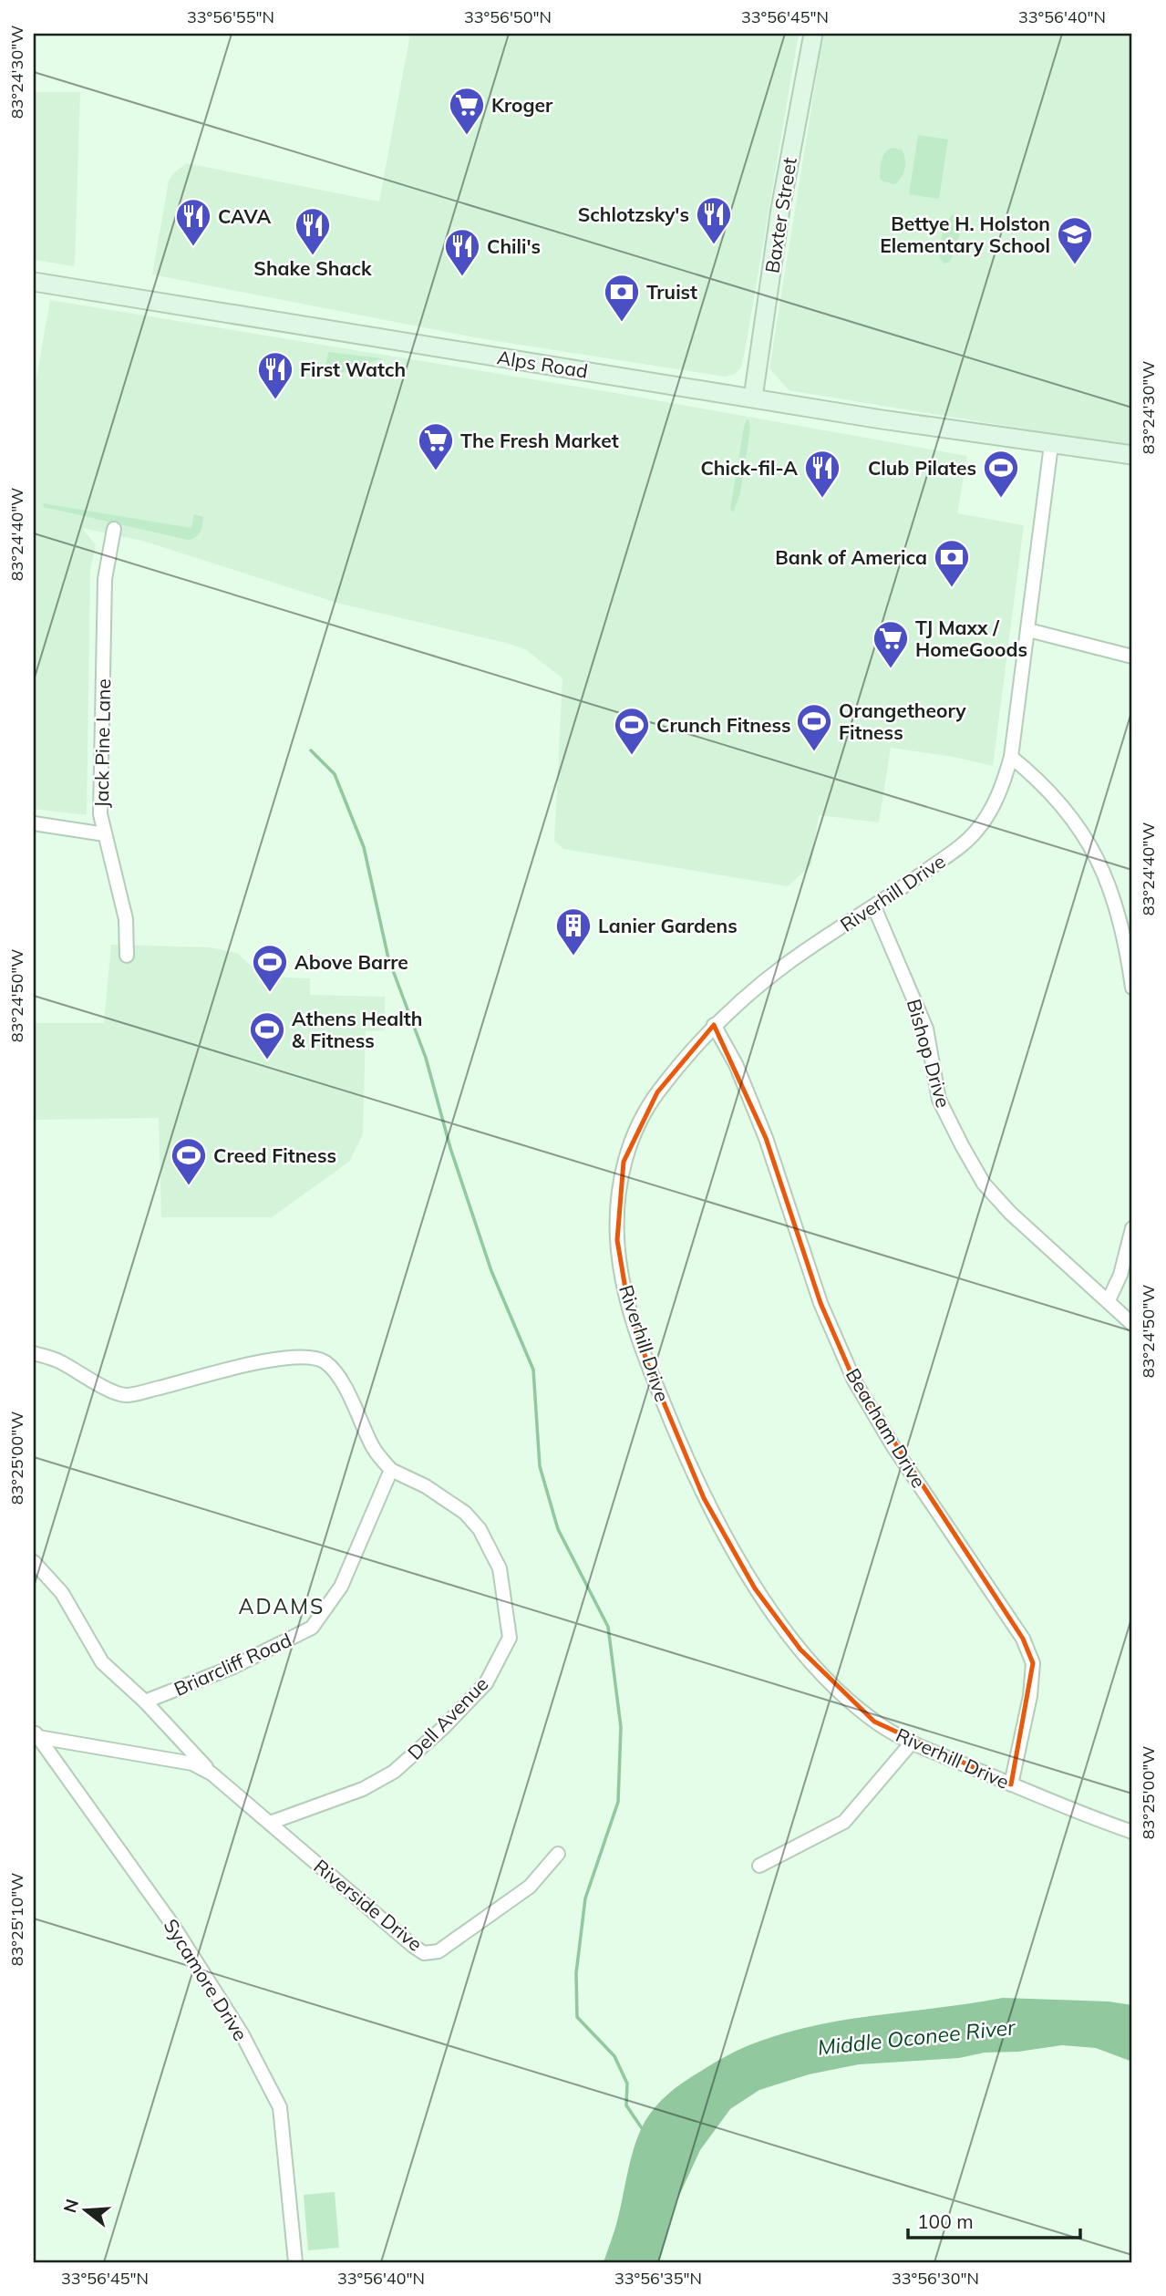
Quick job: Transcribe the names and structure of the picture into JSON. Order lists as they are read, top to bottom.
{
  "streets": {
    "main road": ["Baxter Street", "Alps Road"],
    "street": [
      "Jack Pine Lane",
      "Riverhill Drive",
      "Bishop Drive",
      "Beacham Drive",
      "Briarcliff Road",
      "Dell Avenue",
      "Riverside Drive",
      "Sycamore Drive"
    ]
  },
  "crossings": [
    ["Baxter Street", "Alps Road"],
    ["Alps Road", "Riverhill Drive"],
    ["Riverhill Drive", "Bishop Drive"],
    ["Riverhill Drive", "Beacham Drive"],
    ["Briarcliff Road", "Dell Avenue"],
    ["Briarcliff Road", "Riverside Drive"],
    ["Dell Avenue", "Riverside Drive"],
    ["Riverside Drive", "Sycamore Drive"]
  ],
  "districts": ["ADAMS"],
  "water": ["Middle Oconee River"],
  "places": {
    "supermarket": ["Kroger", "The Fresh Market", "TJ Maxx / HomeGoods"],
    "restaurant": [
      "Schlotzsky's",
      "CAVA",
      "Shake Shack",
      "Chili's",
      "First Watch",
      "Chick-fil-A"
    ],
    "school or university": ["Bettye H. Holston Elementary School"],
    "bank": ["Truist", "Bank of America"],
    "sports": [
      "Club Pilates",
      "Orangetheory Fitness",
      "Crunch Fitness",
      "Above Barre",
      "Athens Health & Fitness",
      "Creed Fitness"
    ],
    "building": ["Lanier Gardens"]
  },
  "scale_bar": "100 m",
  "north": "left",
  "coordinates": [
    "33°56'55\"N",
    "33°56'50\"N",
    "33°56'45\"N",
    "33°56'40\"N",
    "83°24'30\"W",
    "83°24'40\"W",
    "83°24'50\"W",
    "83°25'00\"W",
    "83°25'10\"W",
    "33°56'35\"N",
    "33°56'30\"N"
  ]
}
